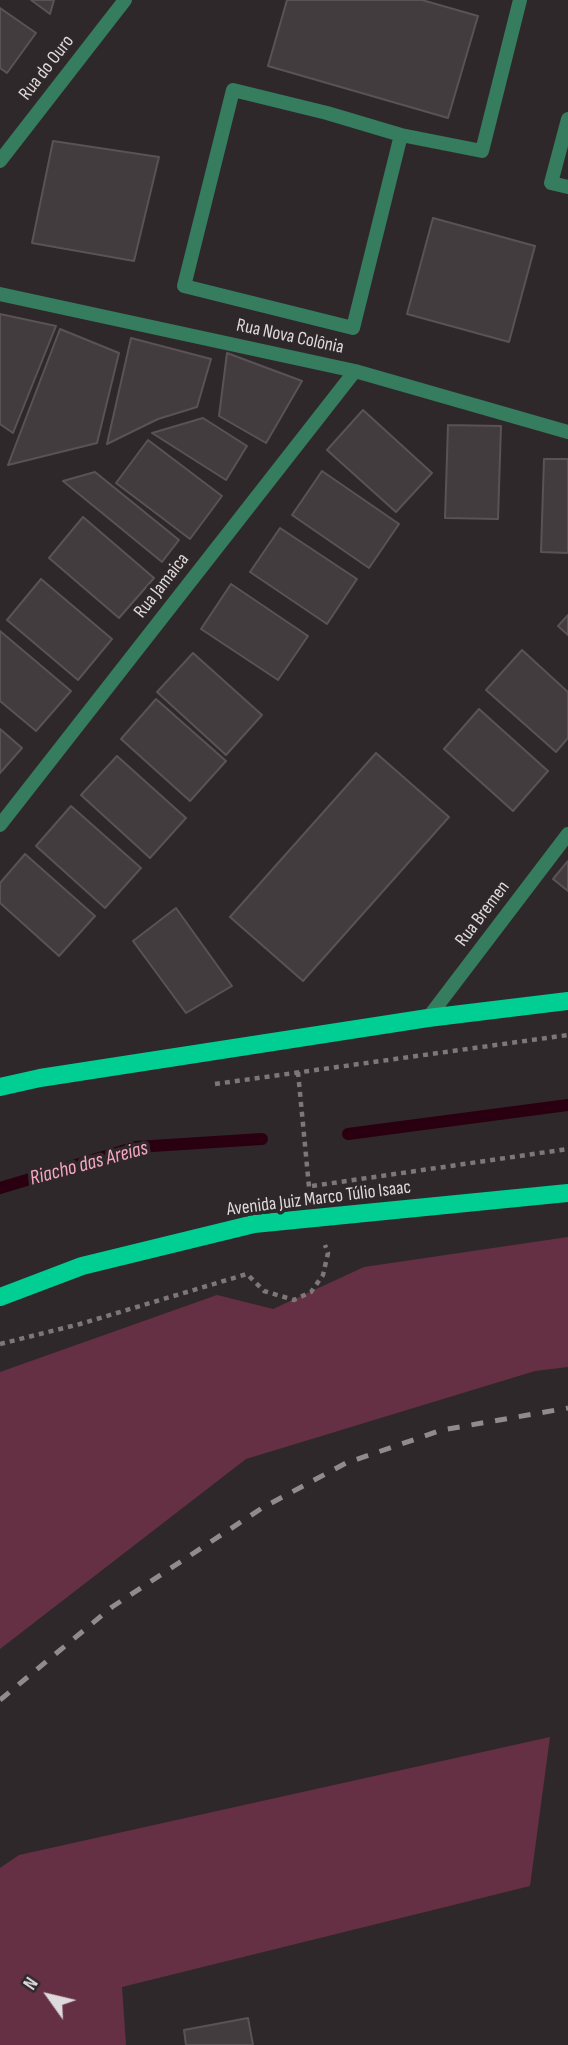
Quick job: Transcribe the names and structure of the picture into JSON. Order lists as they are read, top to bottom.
{
  "streets": {
    "main road": ["Avenida Juiz Marco Túlio Isaac"],
    "street": [
      "Rua do Ouro",
      "Rua Nova Colônia",
      "Rua Jamaica",
      "Rua Bremen"
    ]
  },
  "crossings": [
    ["Rua Nova Colônia", "Rua Jamaica"]
  ],
  "water": ["Riacho das Areias"],
  "north": "top left"
}
